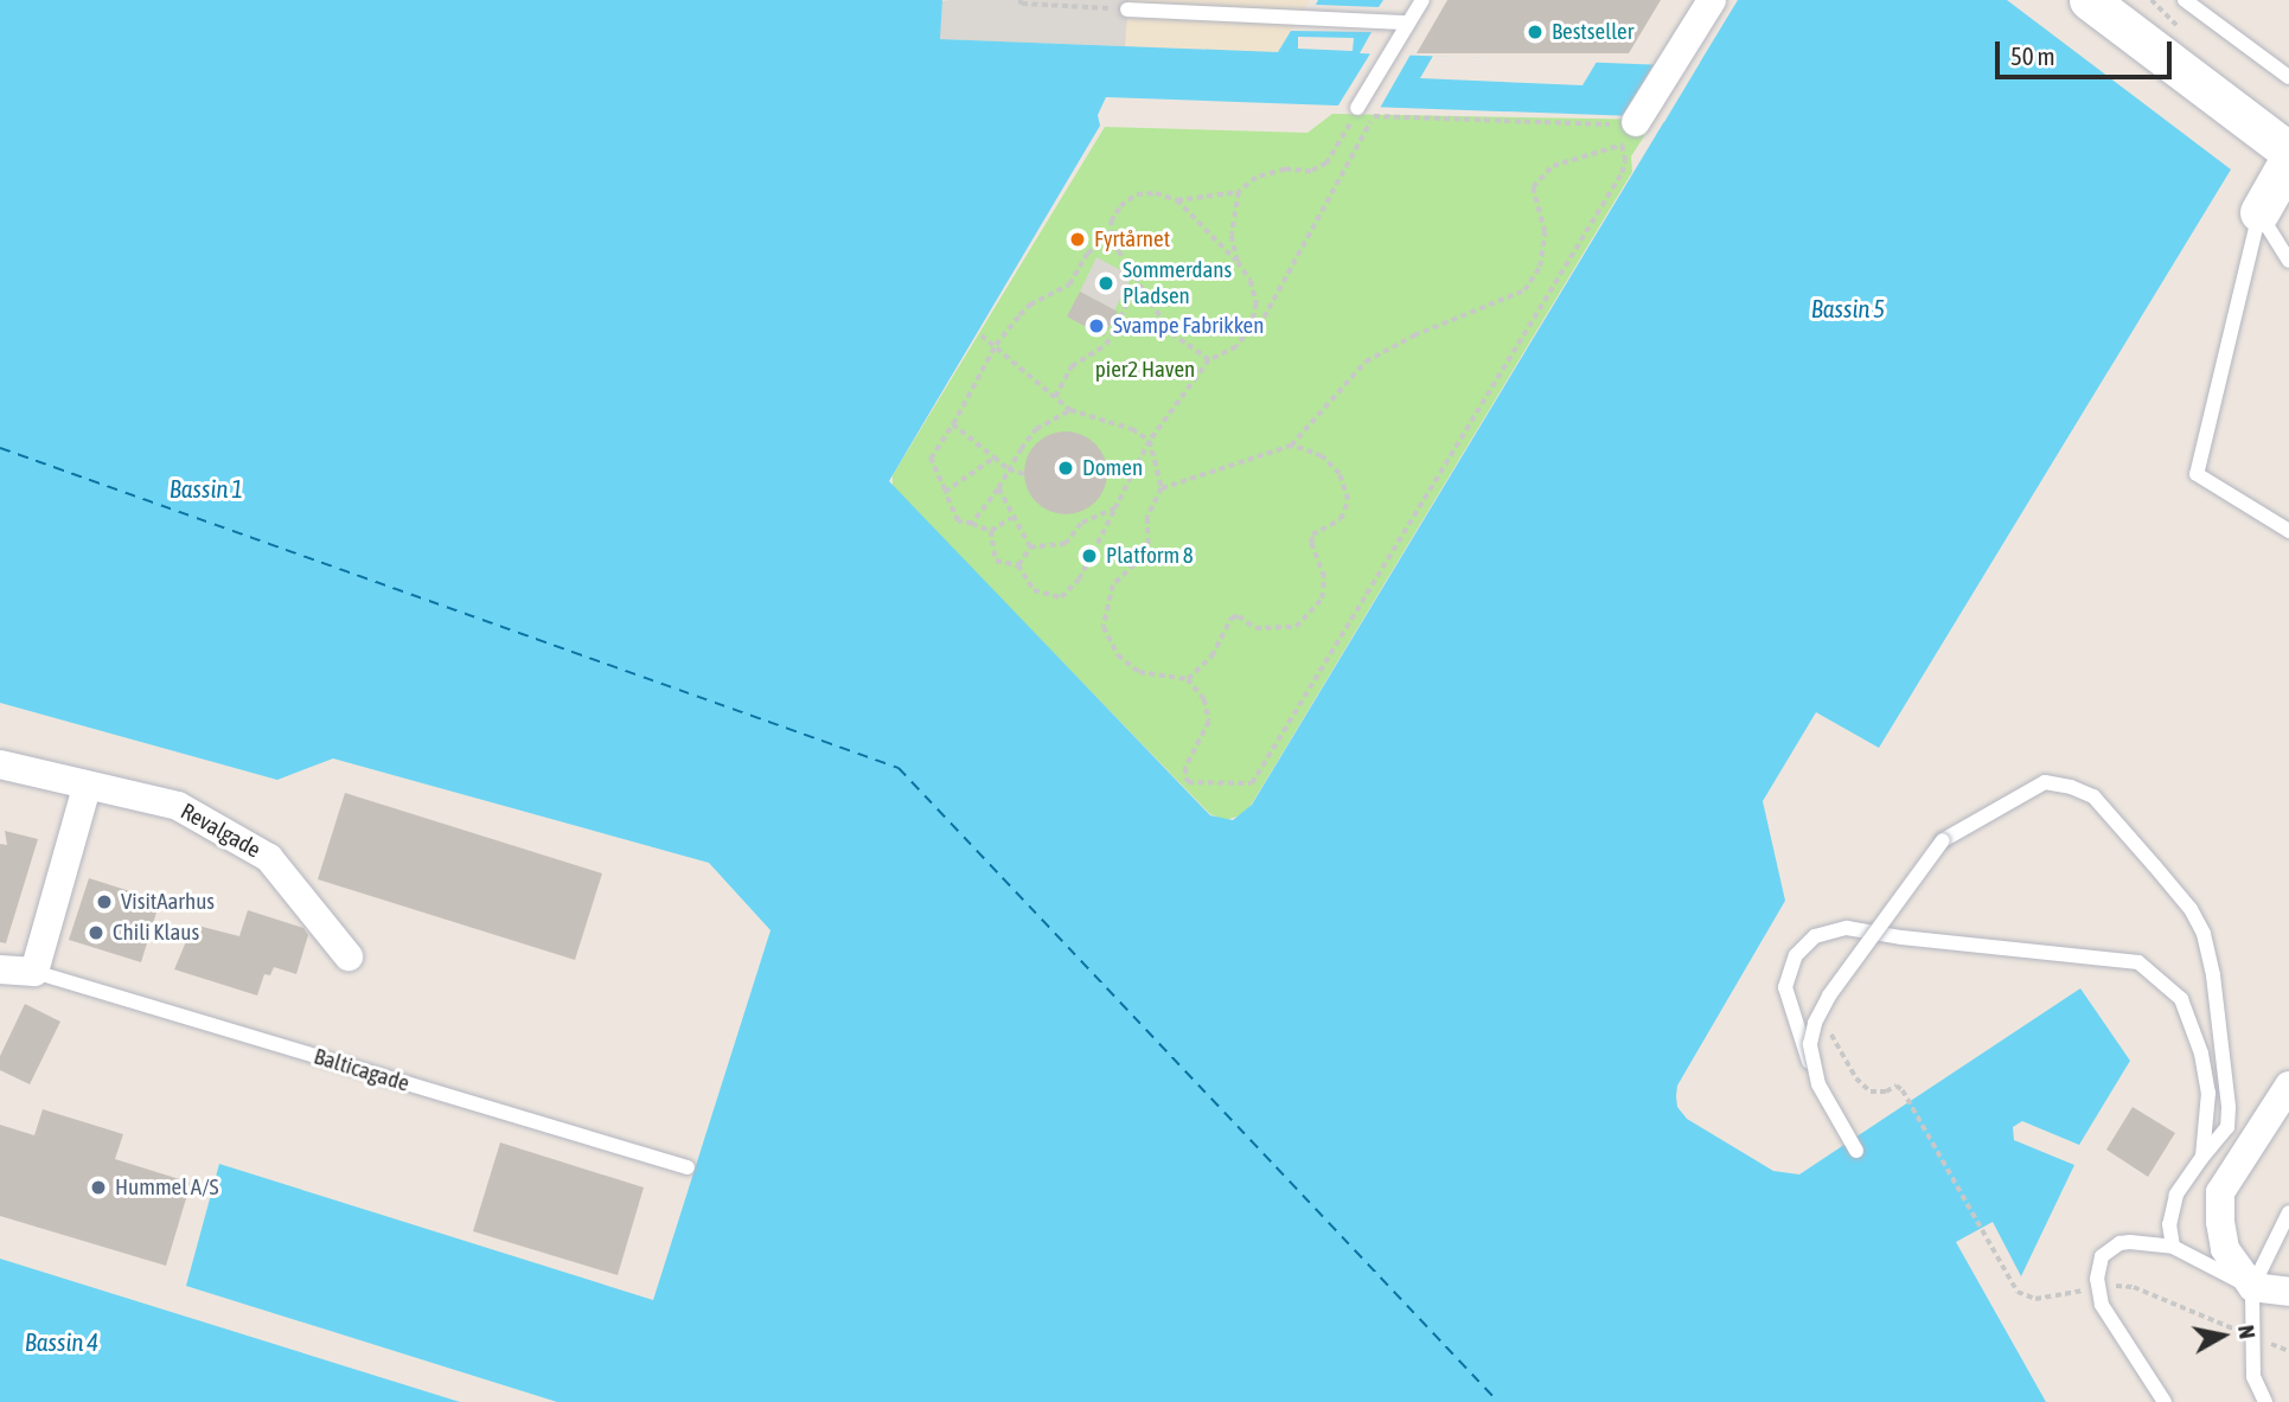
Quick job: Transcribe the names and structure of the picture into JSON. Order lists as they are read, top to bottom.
{
  "streets": {
    "street": ["Revalgade", "Balticagade"]
  },
  "water": ["Bassin 5", "Bassin 1", "Bassin 4"],
  "parks": ["pier2 Haven"],
  "places": [
    "Bestseller",
    "Fyrtårnet",
    "Sommerdans Pladsen",
    "Svampe Fabrikken",
    "Domen",
    "Platform 8",
    "VisitAarhus",
    "Chili Klaus",
    "Hummel A/S"
  ],
  "scale_bar": "50 m",
  "north": "right"
}
